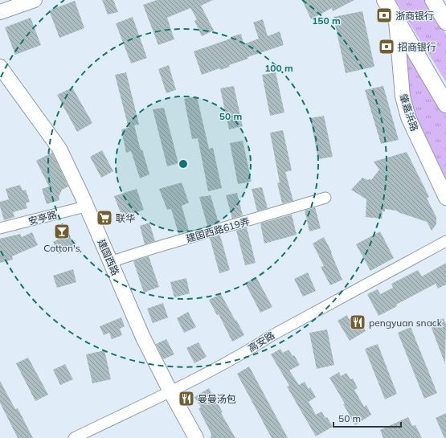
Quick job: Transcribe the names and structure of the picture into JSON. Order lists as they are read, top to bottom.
{
  "streets": {
    "main road": ["肇嘉浜路"],
    "street": [
      "安亭路",
      "建国西路619弄",
      "建国西路",
      "高安路"
    ]
  },
  "crossings": [
    ["安亭路", "建国西路"],
    ["建国西路619弄", "建国西路"],
    ["建国西路", "高安路"]
  ],
  "places": {
    "bank": ["浙商银行", "招商银行"],
    "supermarket": ["联华"],
    "bar": ["Cotton's"],
    "restaurant": ["pengyuan snack", "曼曼汤包"]
  },
  "scale_bar": "50 m",
  "rings": ["150 m", "100 m", "50 m"]
}
